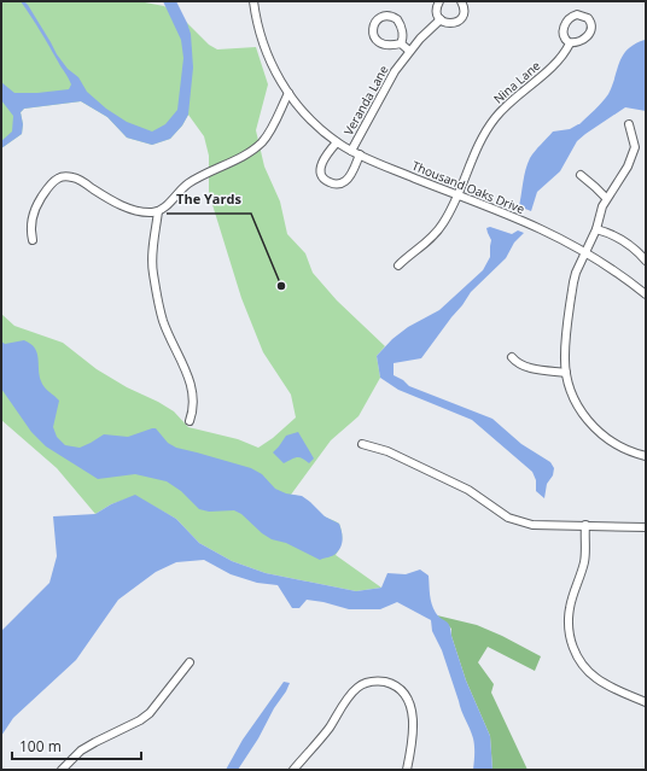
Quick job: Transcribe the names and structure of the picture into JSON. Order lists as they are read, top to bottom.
{
  "streets": {
    "street": ["Nina Lane", "Veranda Lane", "Thousand Oaks Drive"]
  },
  "crossings": [
    ["Nina Lane", "Thousand Oaks Drive"],
    ["Veranda Lane", "Thousand Oaks Drive"]
  ],
  "places": ["The Yards"],
  "scale_bar": "100 m"
}
